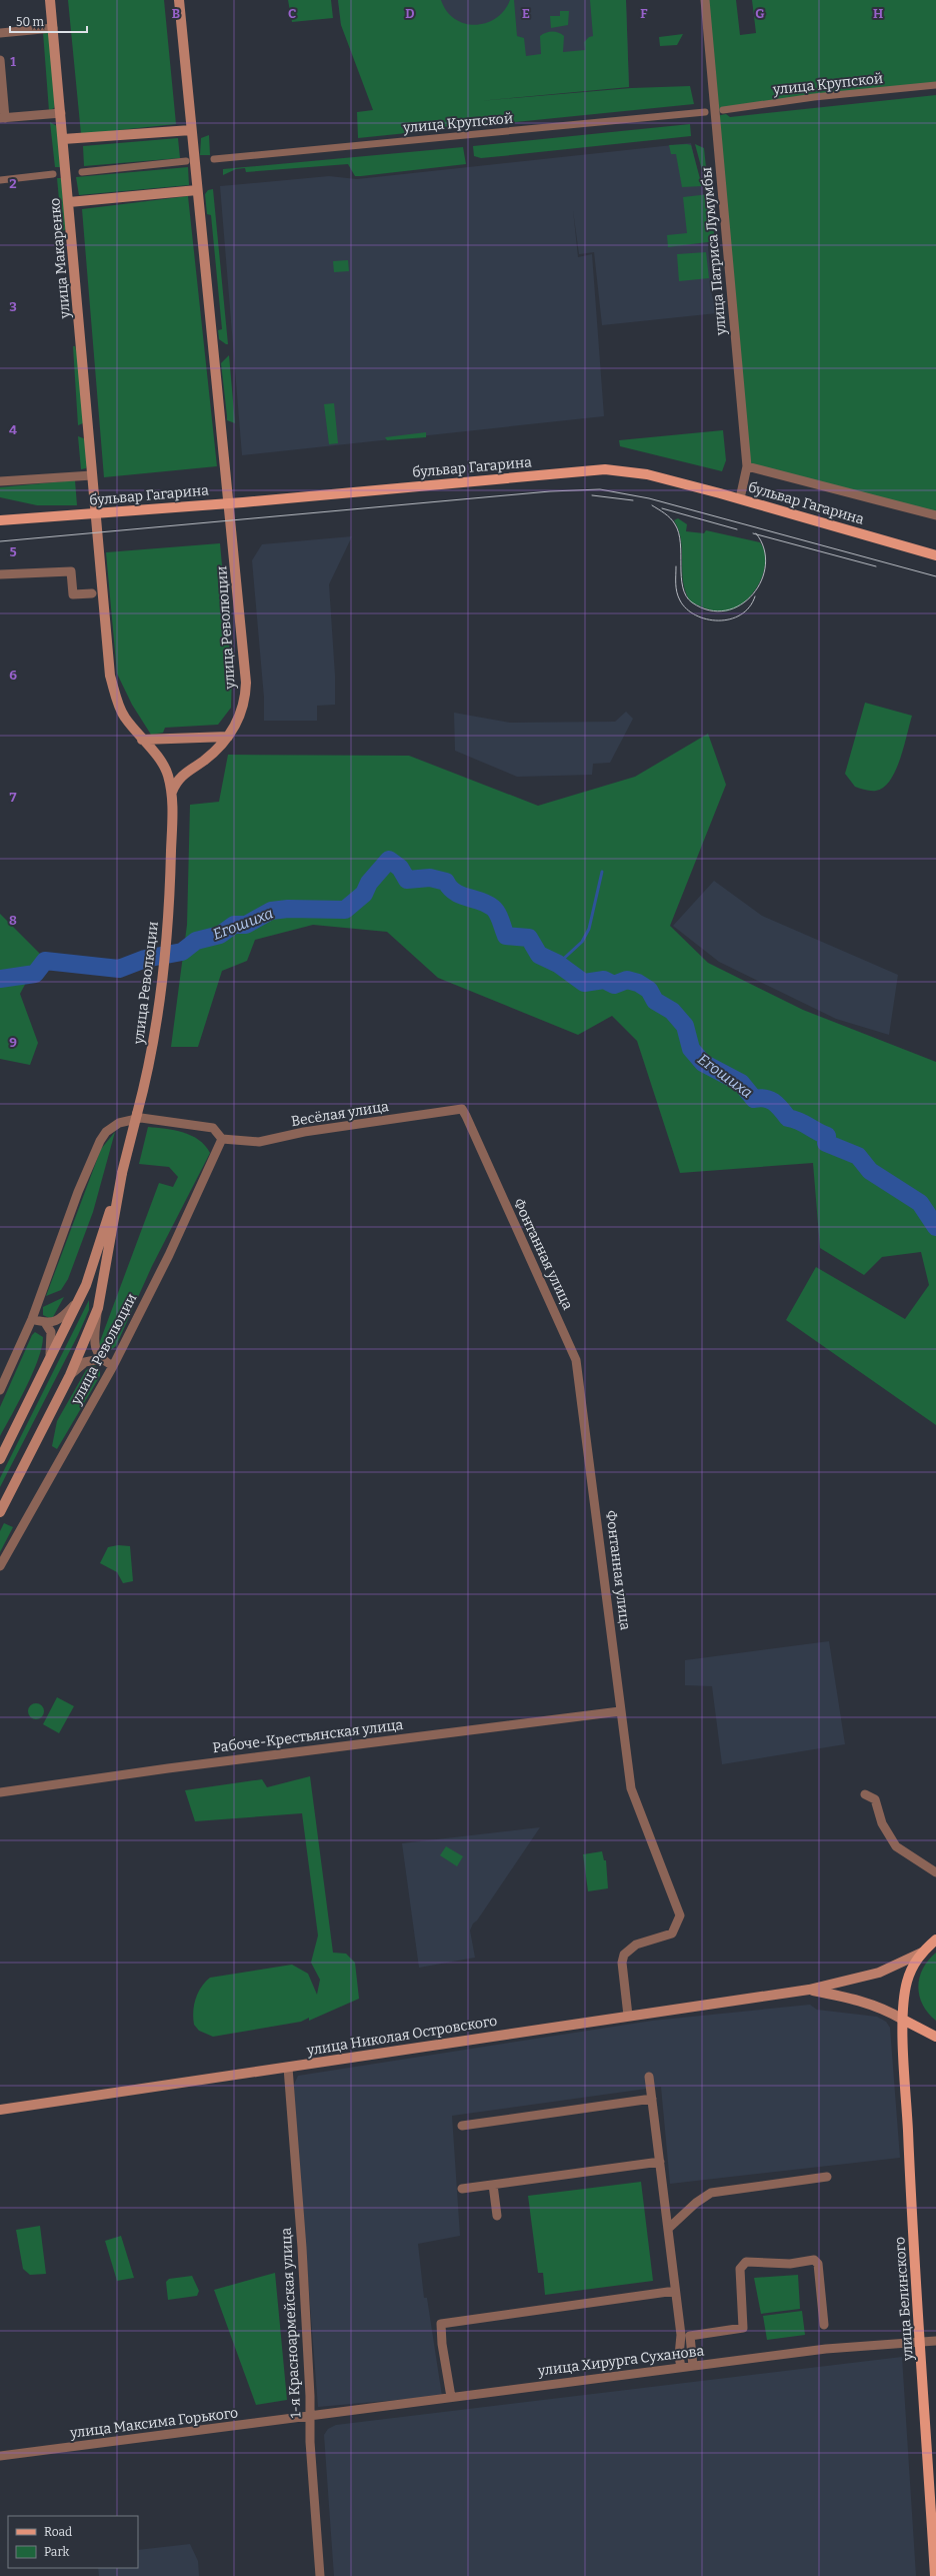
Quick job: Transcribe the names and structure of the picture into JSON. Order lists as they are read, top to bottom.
{
  "streets": {
    "main road": [
      "улица Макаренко",
      "бульвар Гагарина",
      "улица Революции",
      "улица Николая Островского",
      "улица Белинского"
    ],
    "street": [
      "улица Крупской",
      "улица Патриса Лумумбы",
      "Весёлая улица",
      "Фонтанная улица",
      "Рабоче-Крестьянская улица",
      "1-я Красноармейская улица",
      "улица Хирурга Суханова",
      "улица Максима Горького"
    ]
  },
  "crossings": [
    ["улица Патриса Лумумбы", "бульвар Гагарина"],
    ["улица Макаренко", "бульвар Гагарина"],
    ["улица Макаренко", "улица Революции"],
    ["бульвар Гагарина", "улица Революции"],
    ["улица Революции", "Весёлая улица"],
    ["Весёлая улица", "Фонтанная улица"],
    ["Фонтанная улица", "Рабоче-Крестьянская улица"],
    ["Фонтанная улица", "улица Николая Островского"],
    ["улица Николая Островского", "улица Белинского"],
    ["улица Николая Островского", "1-я Красноармейская улица"],
    ["улица Белинского", "улица Хирурга Суханова"],
    ["1-я Красноармейская улица", "улица Хирурга Суханова"],
    ["1-я Красноармейская улица", "улица Максима Горького"],
    ["улица Хирурга Суханова", "улица Максима Горького"]
  ],
  "water": ["Егошиха"],
  "legend": ["Road", "Park"],
  "scale_bar": "50 m",
  "grid": {
    "columns": [
      "B",
      "C",
      "D",
      "E",
      "F",
      "G",
      "H"
    ],
    "rows": [
      "1",
      "2",
      "3",
      "4",
      "5",
      "6",
      "7",
      "8",
      "9"
    ]
  }
}
